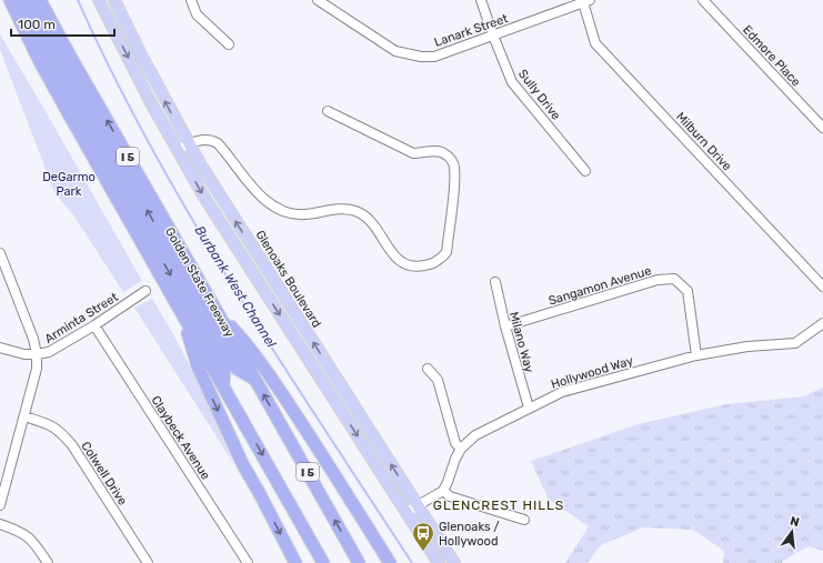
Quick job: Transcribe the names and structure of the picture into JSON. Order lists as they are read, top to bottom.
{
  "streets": {
    "highway": ["I 5", "Golden State Freeway"],
    "main road": ["Glenoaks Boulevard"],
    "street": [
      "Lanark Street",
      "Edmore Place",
      "Sully Drive",
      "Milburn Drive",
      "Sangamon Avenue",
      "Arminta Street",
      "Milano Way",
      "Hollywood Way",
      "Claybeck Avenue",
      "Colwell Drive"
    ]
  },
  "crossings": [
    ["Lanark Street", "Sully Drive"],
    ["Lanark Street", "Milburn Drive"],
    ["Sangamon Avenue", "Milano Way"],
    ["Sangamon Avenue", "Hollywood Way"],
    ["Arminta Street", "Claybeck Avenue"],
    ["Milano Way", "Hollywood Way"]
  ],
  "districts": ["GLENCREST HILLS"],
  "water": ["Burbank West Channel"],
  "parks": ["DeGarmo Park"],
  "places": {
    "bus stop": ["Glenoaks / Hollywood"]
  },
  "scale_bar": "100 m",
  "north": "top"
}
